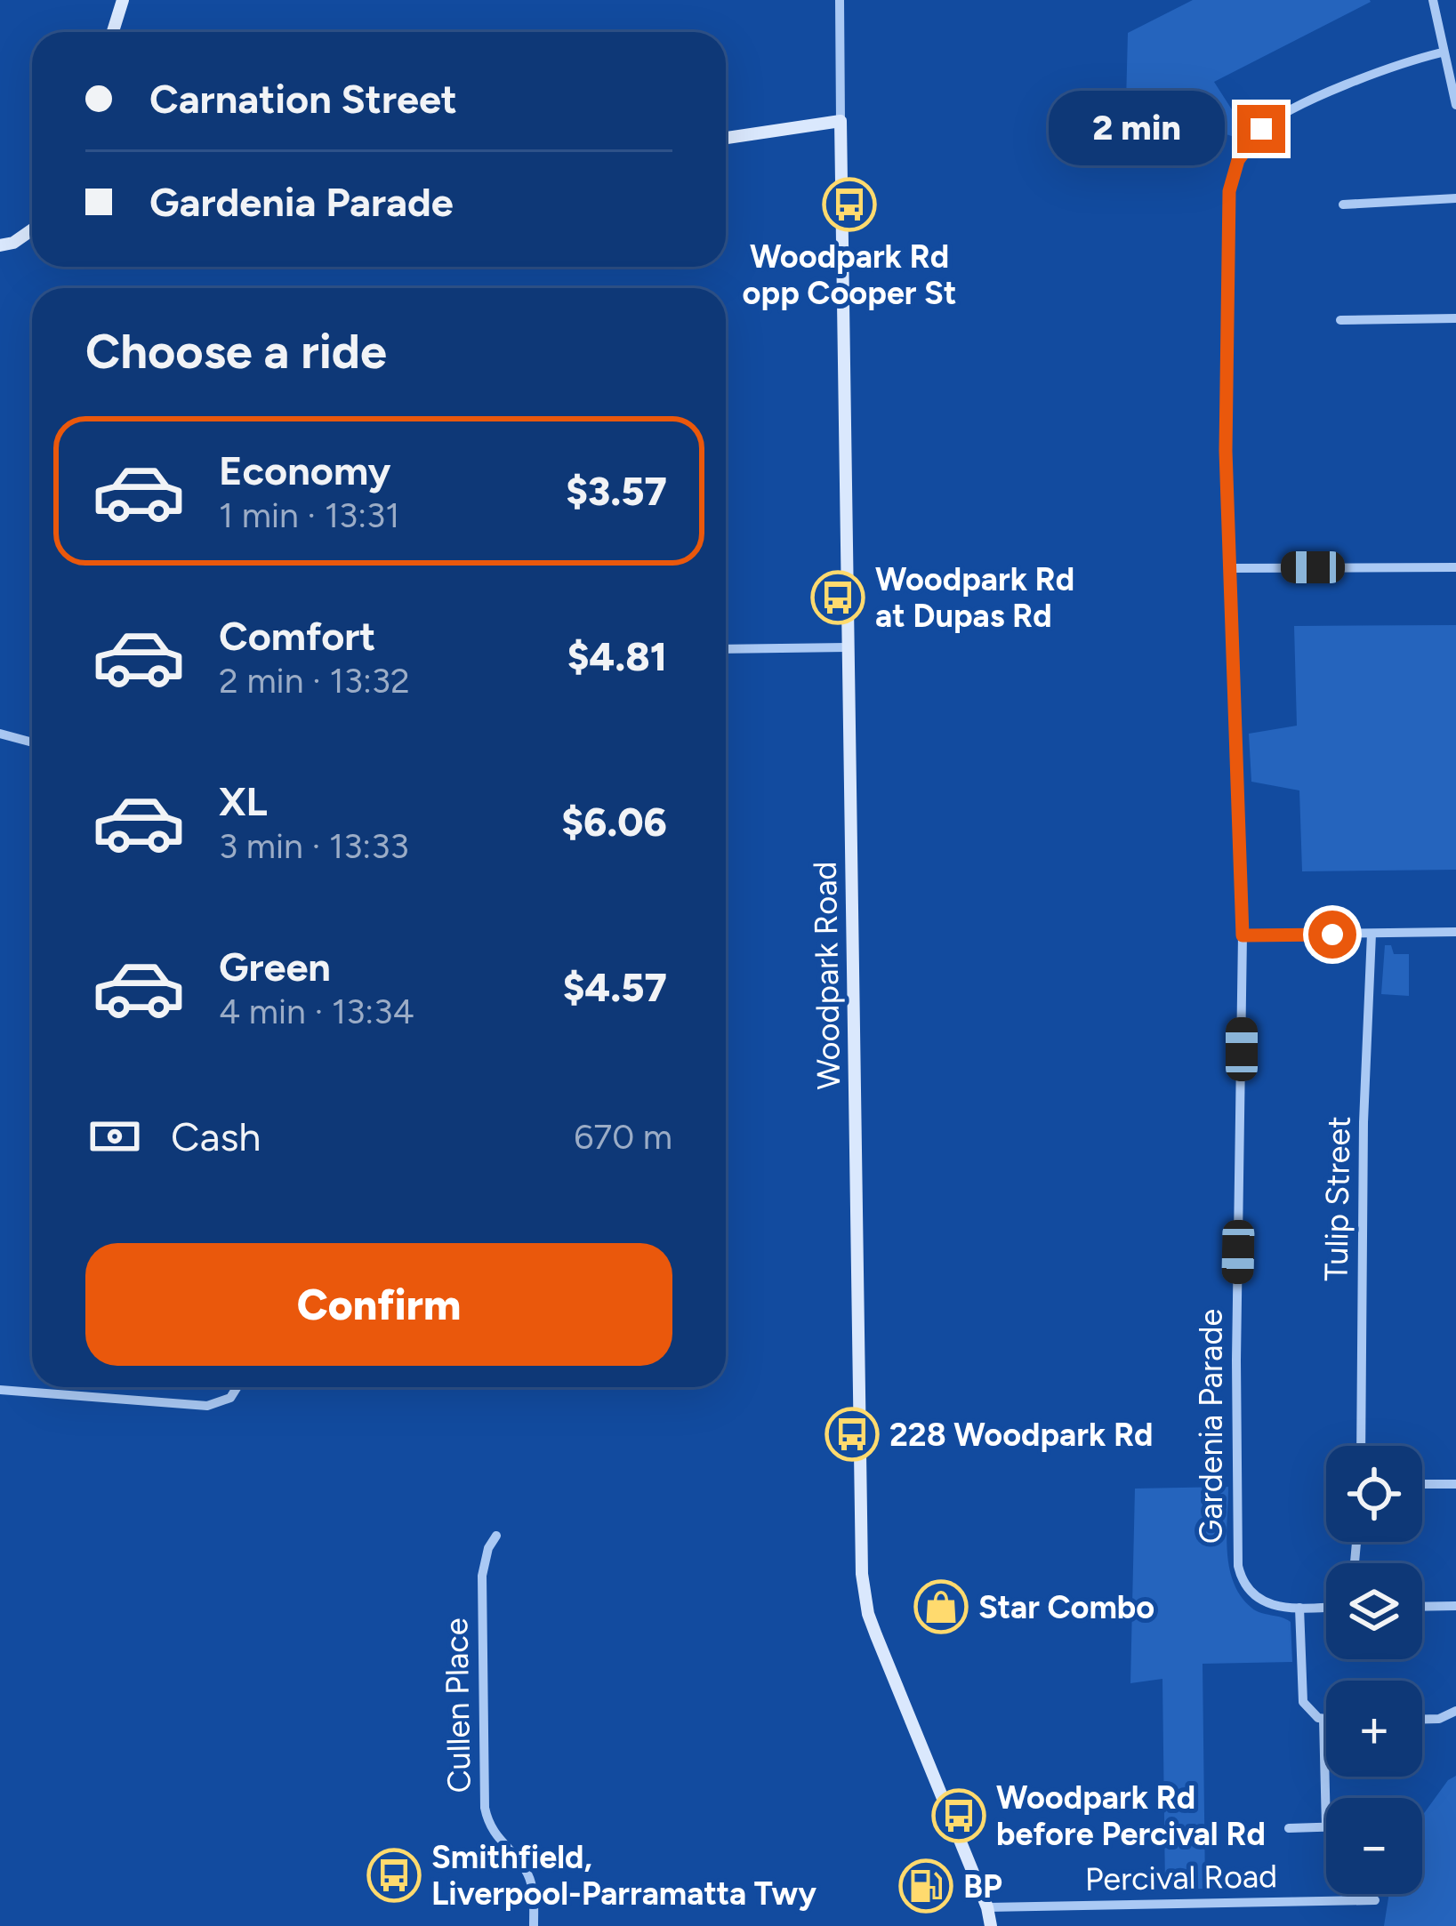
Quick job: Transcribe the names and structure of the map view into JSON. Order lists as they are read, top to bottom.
{
  "streets": {
    "street": [
      "Woodpark Road",
      "Tulip Street",
      "Gardenia Parade",
      "Cullen Place",
      "Percival Road"
    ]
  },
  "crossings": [
    ["Woodpark Road", "Percival Road"]
  ],
  "places": {
    "bus stop": [
      "Woodpark Rd opp Cooper St",
      "Woodpark Rd at Dupas Rd",
      "228 Woodpark Rd",
      "Woodpark Rd before Percival Rd",
      "Smithfield, Liverpool-Parramatta Twy"
    ],
    "shop": ["Star Combo"],
    "fuel station": ["BP"]
  },
  "page": {
    "banner": ["Carnation Street", "Gardenia Parade"],
    "bubble": "2 min",
    "heading": "Choose a ride",
    "list": [
      {
        "name": "Economy",
        "note": "1 min · 13:31",
        "value": "$3.57"
      },
      {
        "name": "Comfort",
        "note": "2 min · 13:32",
        "value": "$4.81"
      },
      {
        "name": "XL",
        "note": "3 min · 13:33",
        "value": "$6.06"
      },
      {
        "name": "Green",
        "note": "4 min · 13:34",
        "value": "$4.57"
      }
    ],
    "pay": ["Cash", "670 m"],
    "buttons": "Confirm",
    "map_buttons": ["+", "−"]
  }
}
